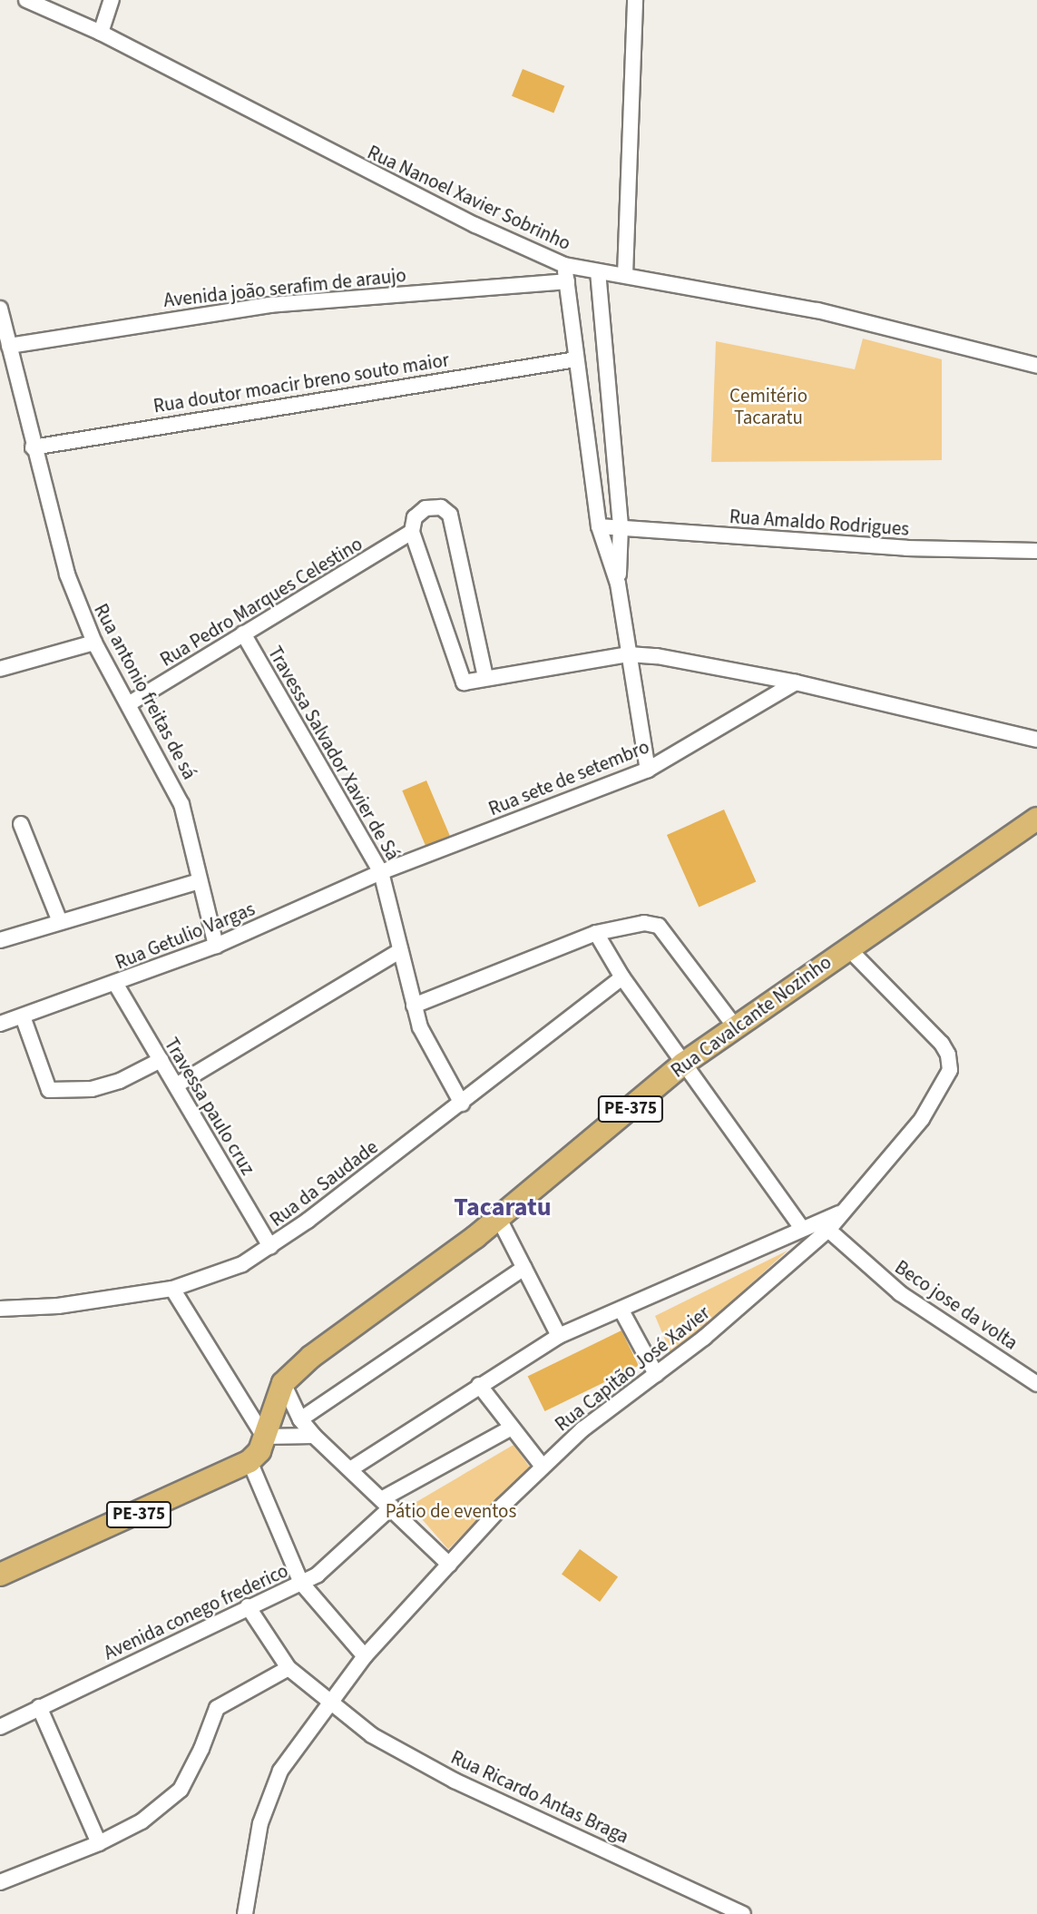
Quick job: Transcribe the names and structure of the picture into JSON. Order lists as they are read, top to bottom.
{
  "streets": {
    "main road": ["Rua Cavalcante Nozinho", "PE-375"],
    "street": [
      "Rua Nanoel Xavier Sobrinho",
      "Avenida joão serafim de araujo",
      "Rua doutor moacir breno souto maior",
      "Rua Amaldo Rodrigues",
      "Rua Pedro Marques Celestino",
      "Rua antonio freitas de sá",
      "Travessa Salvador Xavier de Sá",
      "Rua sete de setembro",
      "Rua Getulio Vargas",
      "Travessa paulo cruz",
      "Rua da Saudade",
      "Beco jose da volta",
      "Rua Capitão José Xavier",
      "Avenida conego frederico",
      "Rua Ricardo Antas Braga"
    ]
  },
  "crossings": [
    ["Avenida joão serafim de araujo", "Rua antonio freitas de sá"],
    ["Rua doutor moacir breno souto maior", "Rua antonio freitas de sá"],
    ["Rua Pedro Marques Celestino", "Rua antonio freitas de sá"],
    ["Rua Pedro Marques Celestino", "Travessa Salvador Xavier de Sá"],
    ["Rua antonio freitas de sá", "Rua Getulio Vargas"],
    ["Travessa Salvador Xavier de Sá", "Rua sete de setembro"],
    ["Travessa Salvador Xavier de Sá", "Rua Getulio Vargas"],
    ["Travessa Salvador Xavier de Sá", "Rua da Saudade"],
    ["Rua sete de setembro", "Rua Getulio Vargas"],
    ["Rua Getulio Vargas", "Travessa paulo cruz"],
    ["Rua Cavalcante Nozinho", "PE-375"],
    ["Rua Cavalcante Nozinho", "Rua Capitão José Xavier"],
    ["Travessa paulo cruz", "Rua da Saudade"],
    ["Beco jose da volta", "Rua Capitão José Xavier"],
    ["Rua Capitão José Xavier", "Rua Ricardo Antas Braga"],
    ["Avenida conego frederico", "Rua Ricardo Antas Braga"]
  ],
  "districts": ["Tacaratu"],
  "parks": ["Cemitério Tacaratu", "Pátio de eventos"]
}
